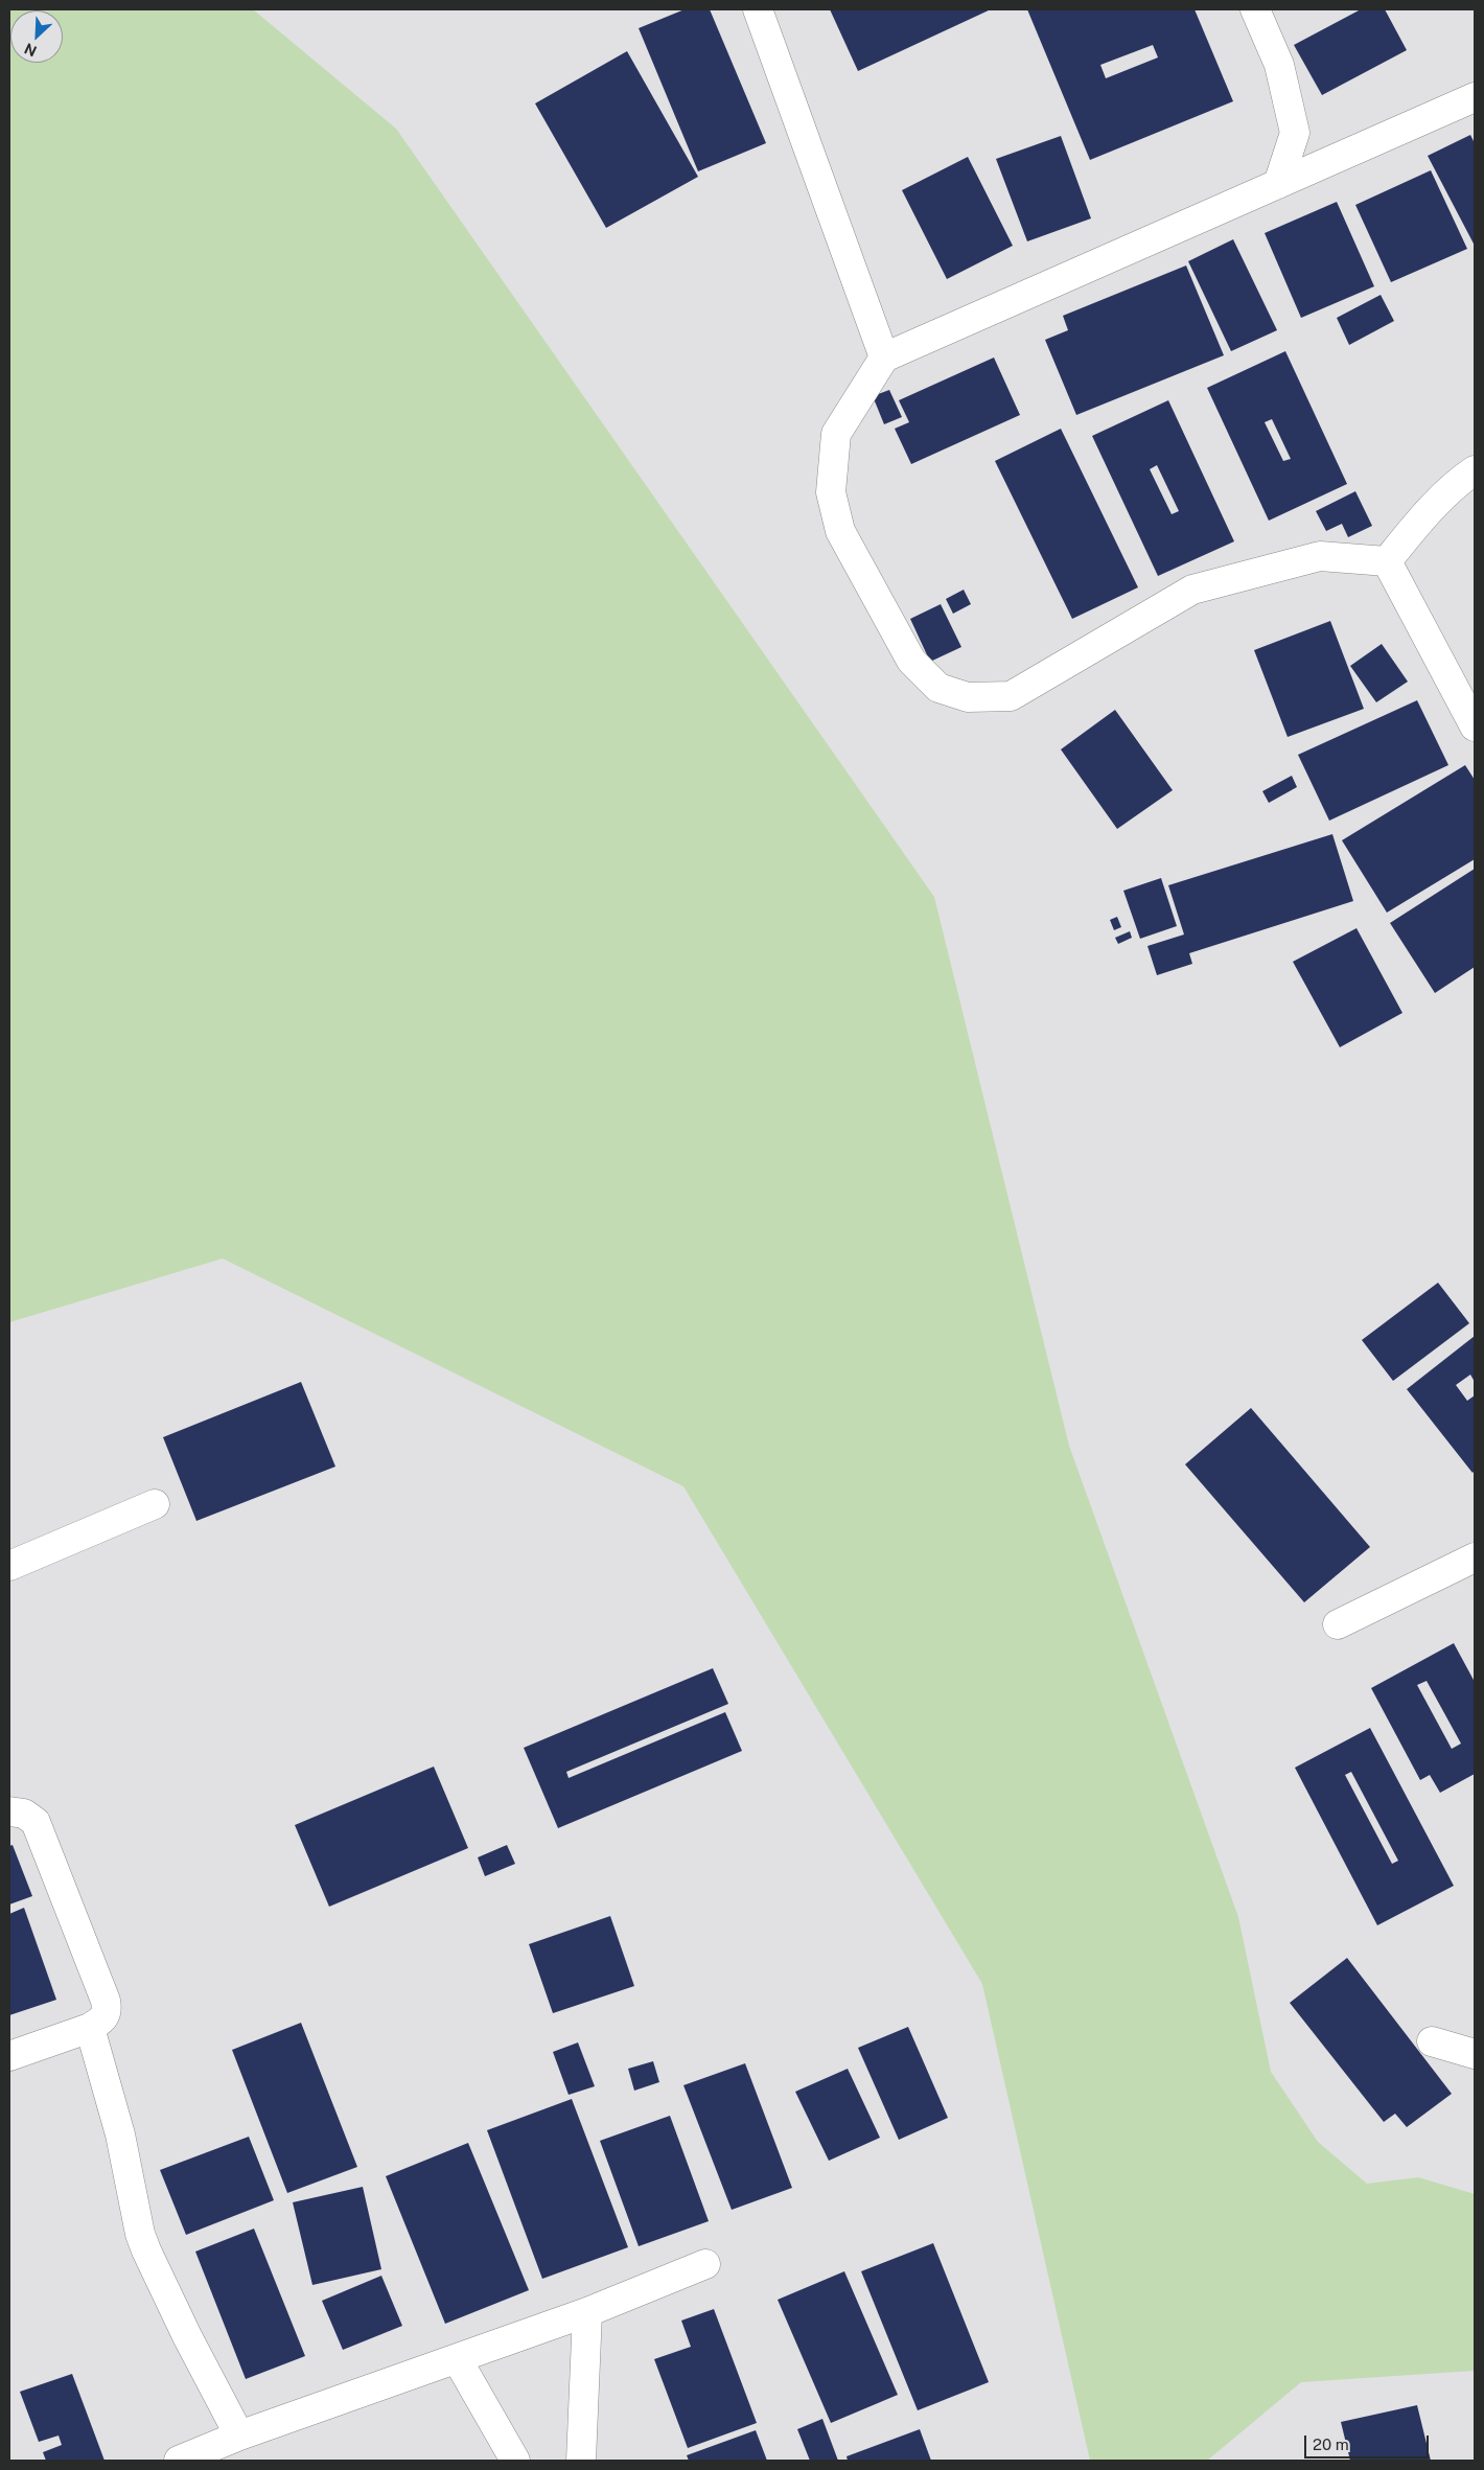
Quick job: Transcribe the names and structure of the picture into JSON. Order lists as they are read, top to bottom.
{
  "scale_bar": "20 m",
  "north": "bottom left"
}
